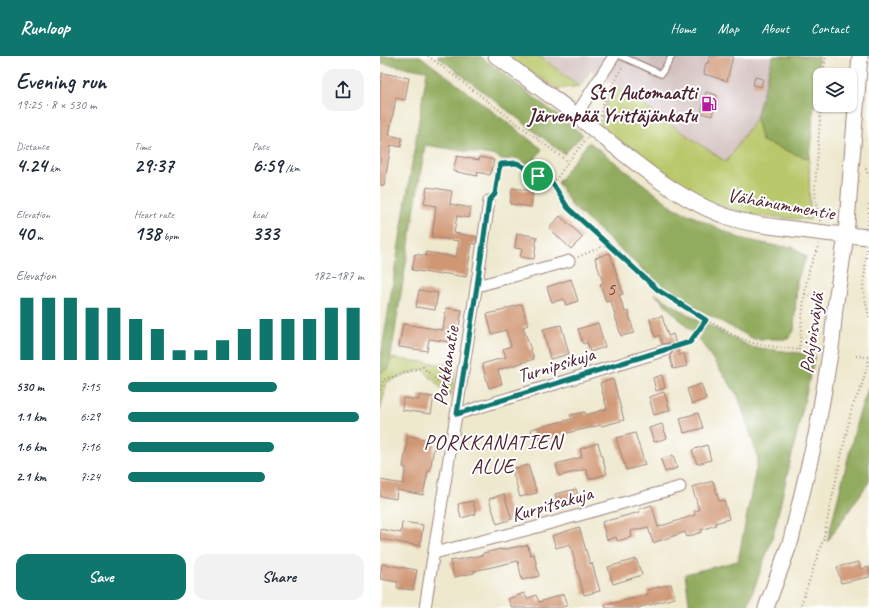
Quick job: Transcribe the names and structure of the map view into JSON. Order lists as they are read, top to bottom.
{
  "streets": {
    "main road": ["Vähänummentie", "Pohjoisväylä"],
    "street": ["Turnipsikuja", "Porkkanatie", "Kurpitsakuja"]
  },
  "crossings": [
    ["Vähänummentie", "Pohjoisväylä"],
    ["Turnipsikuja", "Porkkanatie"],
    ["Porkkanatie", "Kurpitsakuja"]
  ],
  "districts": ["PORKKANATIEN ALUE"],
  "places": {
    "fuel station": ["St1 Automaatti Järvenpää Yrittäjänkatu"]
  },
  "house_numbers": ["5"],
  "page": {
    "header": "Runloop",
    "nav": [
      "Home",
      "Map",
      "About",
      "Contact"
    ],
    "heading": ["Evening run", "19:25 · 8 × 530 m"],
    "stats": [
      ["Distance", "4.24 km"],
      ["Time", "29:37"],
      ["Pace", "6:59 /km"],
      ["Elevation", "40 m"],
      ["Heart rate", "138 bpm"],
      ["kcal", "333"]
    ],
    "chart": ["Elevation", "182–187 m"],
    "list": [
      {
        "name": "530 m",
        "note": "7:15"
      },
      {
        "name": "1.1 km",
        "note": "6:29"
      },
      {
        "name": "1.6 km",
        "note": "7:16"
      },
      {
        "name": "2.1 km",
        "note": "7:24"
      }
    ],
    "buttons": ["Save", "Share"]
  }
}
